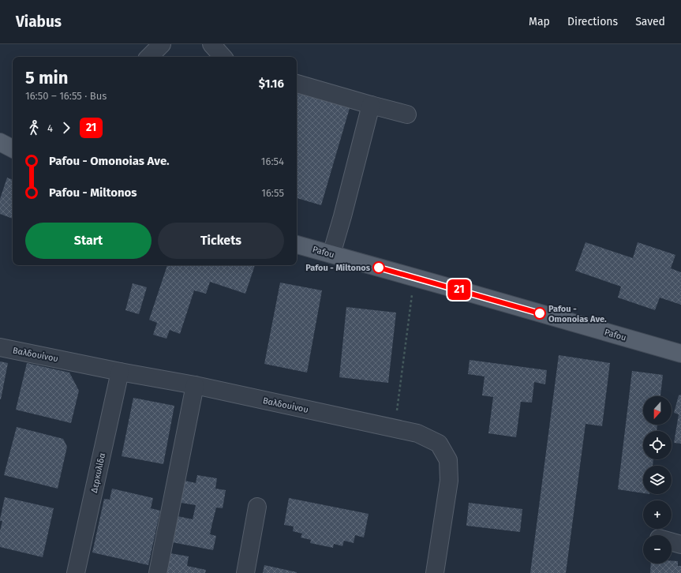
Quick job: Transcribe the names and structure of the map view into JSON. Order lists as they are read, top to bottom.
{
  "streets": {
    "main road": ["Pafou"],
    "street": ["Βαλδουίνου", "Δερκυλίδα"]
  },
  "crossings": [
    ["Βαλδουίνου", "Δερκυλίδα"]
  ],
  "places": ["Pafou - Miltonos", "Pafou - Omonoias Ave."],
  "lines": ["bus line 21"],
  "north": "bottom",
  "page": {
    "header": "Viabus",
    "nav": ["Map", "Directions", "Saved"],
    "on_map": "21",
    "heading": ["5 min", "16:50 – 16:55 · Bus", "$1.16"],
    "legs": ["4", "21"],
    "list": [
      {
        "name": "Pafou - Omonoias Ave.",
        "value": "16:54"
      },
      {
        "name": "Pafou - Miltonos",
        "value": "16:55"
      }
    ],
    "buttons": ["Start", "Tickets"],
    "map_buttons": ["+", "−"]
  }
}
